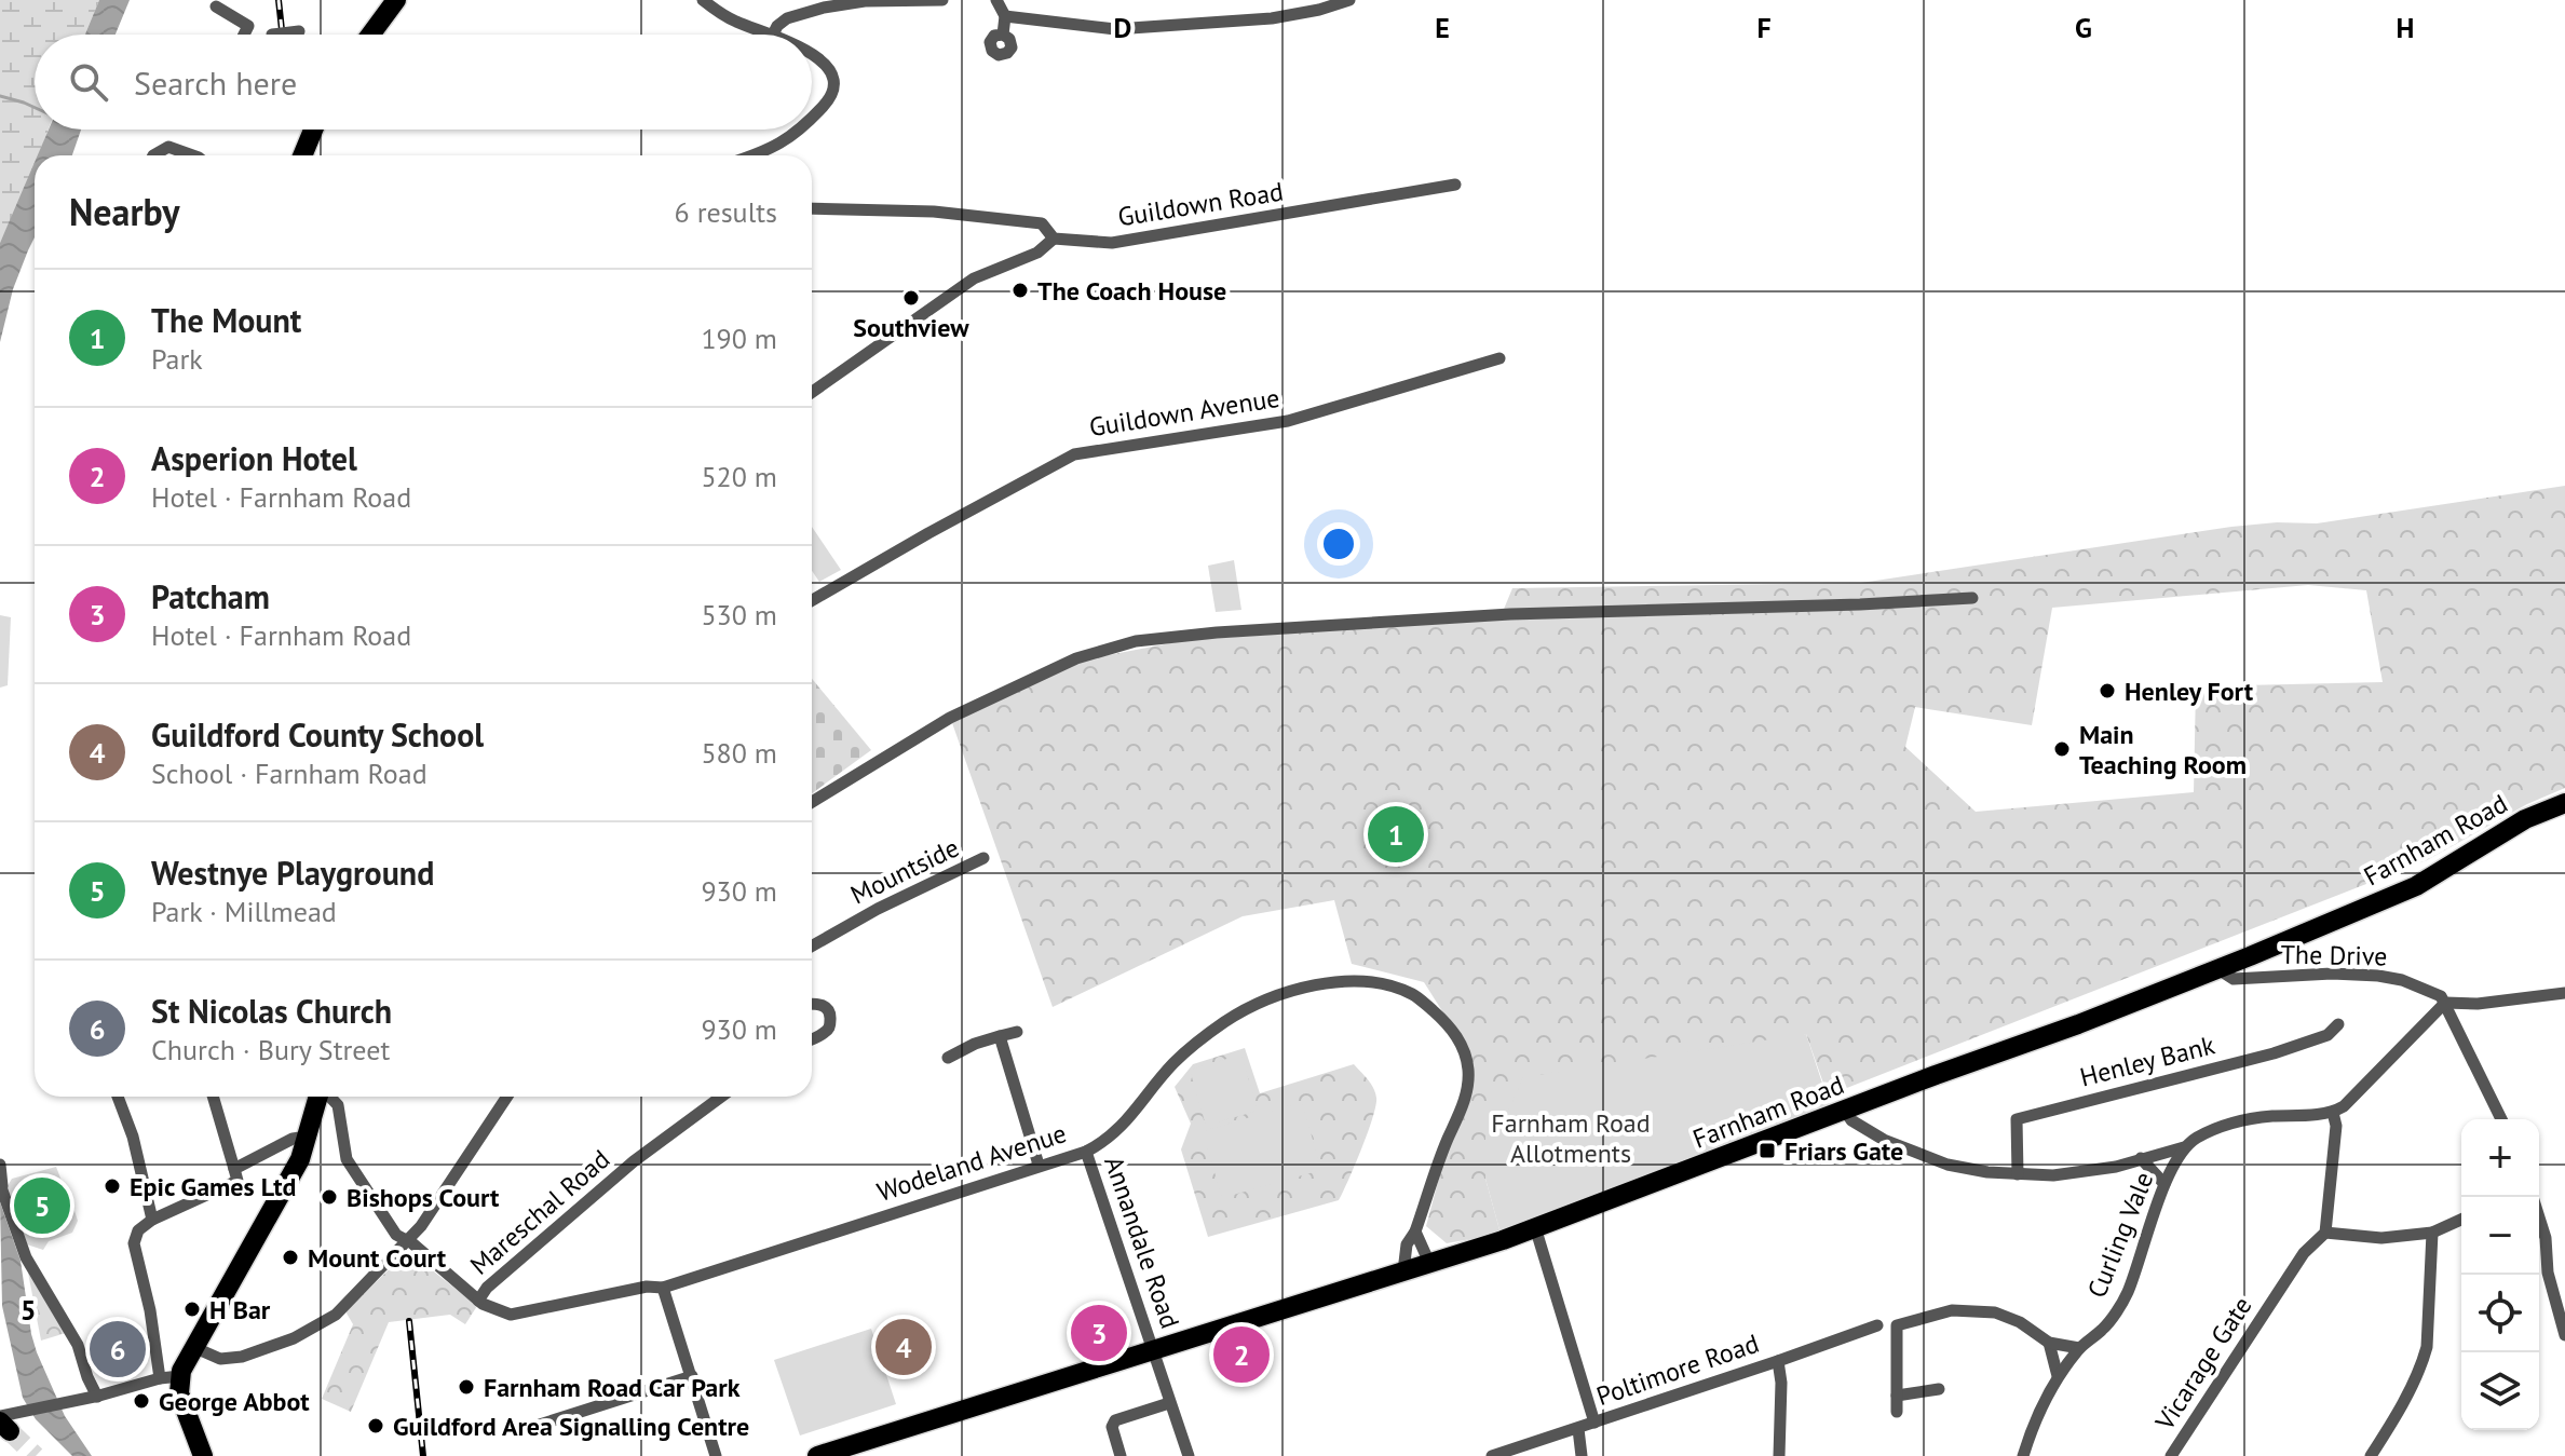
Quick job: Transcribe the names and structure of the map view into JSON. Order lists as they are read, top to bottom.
{
  "streets": {
    "main road": ["Farnham Road"],
    "street": [
      "Guildown Road",
      "Guildown Avenue",
      "Mountside",
      "The Drive",
      "Henley Bank",
      "Wodeland Avenue",
      "Mareschal Road",
      "Curling Vale",
      "Annandale Road",
      "Vicarage Gate",
      "Poltimore Road"
    ]
  },
  "crossings": [
    ["Farnham Road", "The Drive"],
    ["Farnham Road", "Wodeland Avenue"],
    ["Farnham Road", "Annandale Road"],
    ["Wodeland Avenue", "Mareschal Road"],
    ["Wodeland Avenue", "Annandale Road"]
  ],
  "parks": ["Farnham Road Allotments"],
  "places": {
    "other": [
      "The Coach House",
      "Southview",
      "Henley Fort",
      "Main Teaching Room",
      "Epic Games Ltd",
      "Bishops Court",
      "Mount Court",
      "H Bar",
      "Farnham Road Car Park",
      "George Abbot",
      "Guildford Area Signalling Centre"
    ],
    "transit": ["Friars Gate"]
  },
  "page": {
    "search": "Search here",
    "heading": ["Nearby", "6 results"],
    "list": [
      {
        "mark": "1",
        "name": "The Mount",
        "note": "Park",
        "value": "190 m"
      },
      {
        "mark": "2",
        "name": "Asperion Hotel",
        "note": "Hotel · Farnham Road",
        "value": "520 m"
      },
      {
        "mark": "3",
        "name": "Patcham",
        "note": "Hotel · Farnham Road",
        "value": "530 m"
      },
      {
        "mark": "4",
        "name": "Guildford County School",
        "note": "School · Farnham Road",
        "value": "580 m"
      },
      {
        "mark": "5",
        "name": "Westnye Playground",
        "note": "Park · Millmead",
        "value": "930 m"
      },
      {
        "mark": "6",
        "name": "St Nicolas Church",
        "note": "Church · Bury Street",
        "value": "930 m"
      }
    ],
    "pins": [
      "1",
      "5",
      "3",
      "4",
      "6",
      "2"
    ],
    "map_buttons": ["+", "−"]
  },
  "grid": {
    "columns": [
      "D",
      "E",
      "F",
      "G",
      "H"
    ],
    "rows": ["5"]
  }
}
